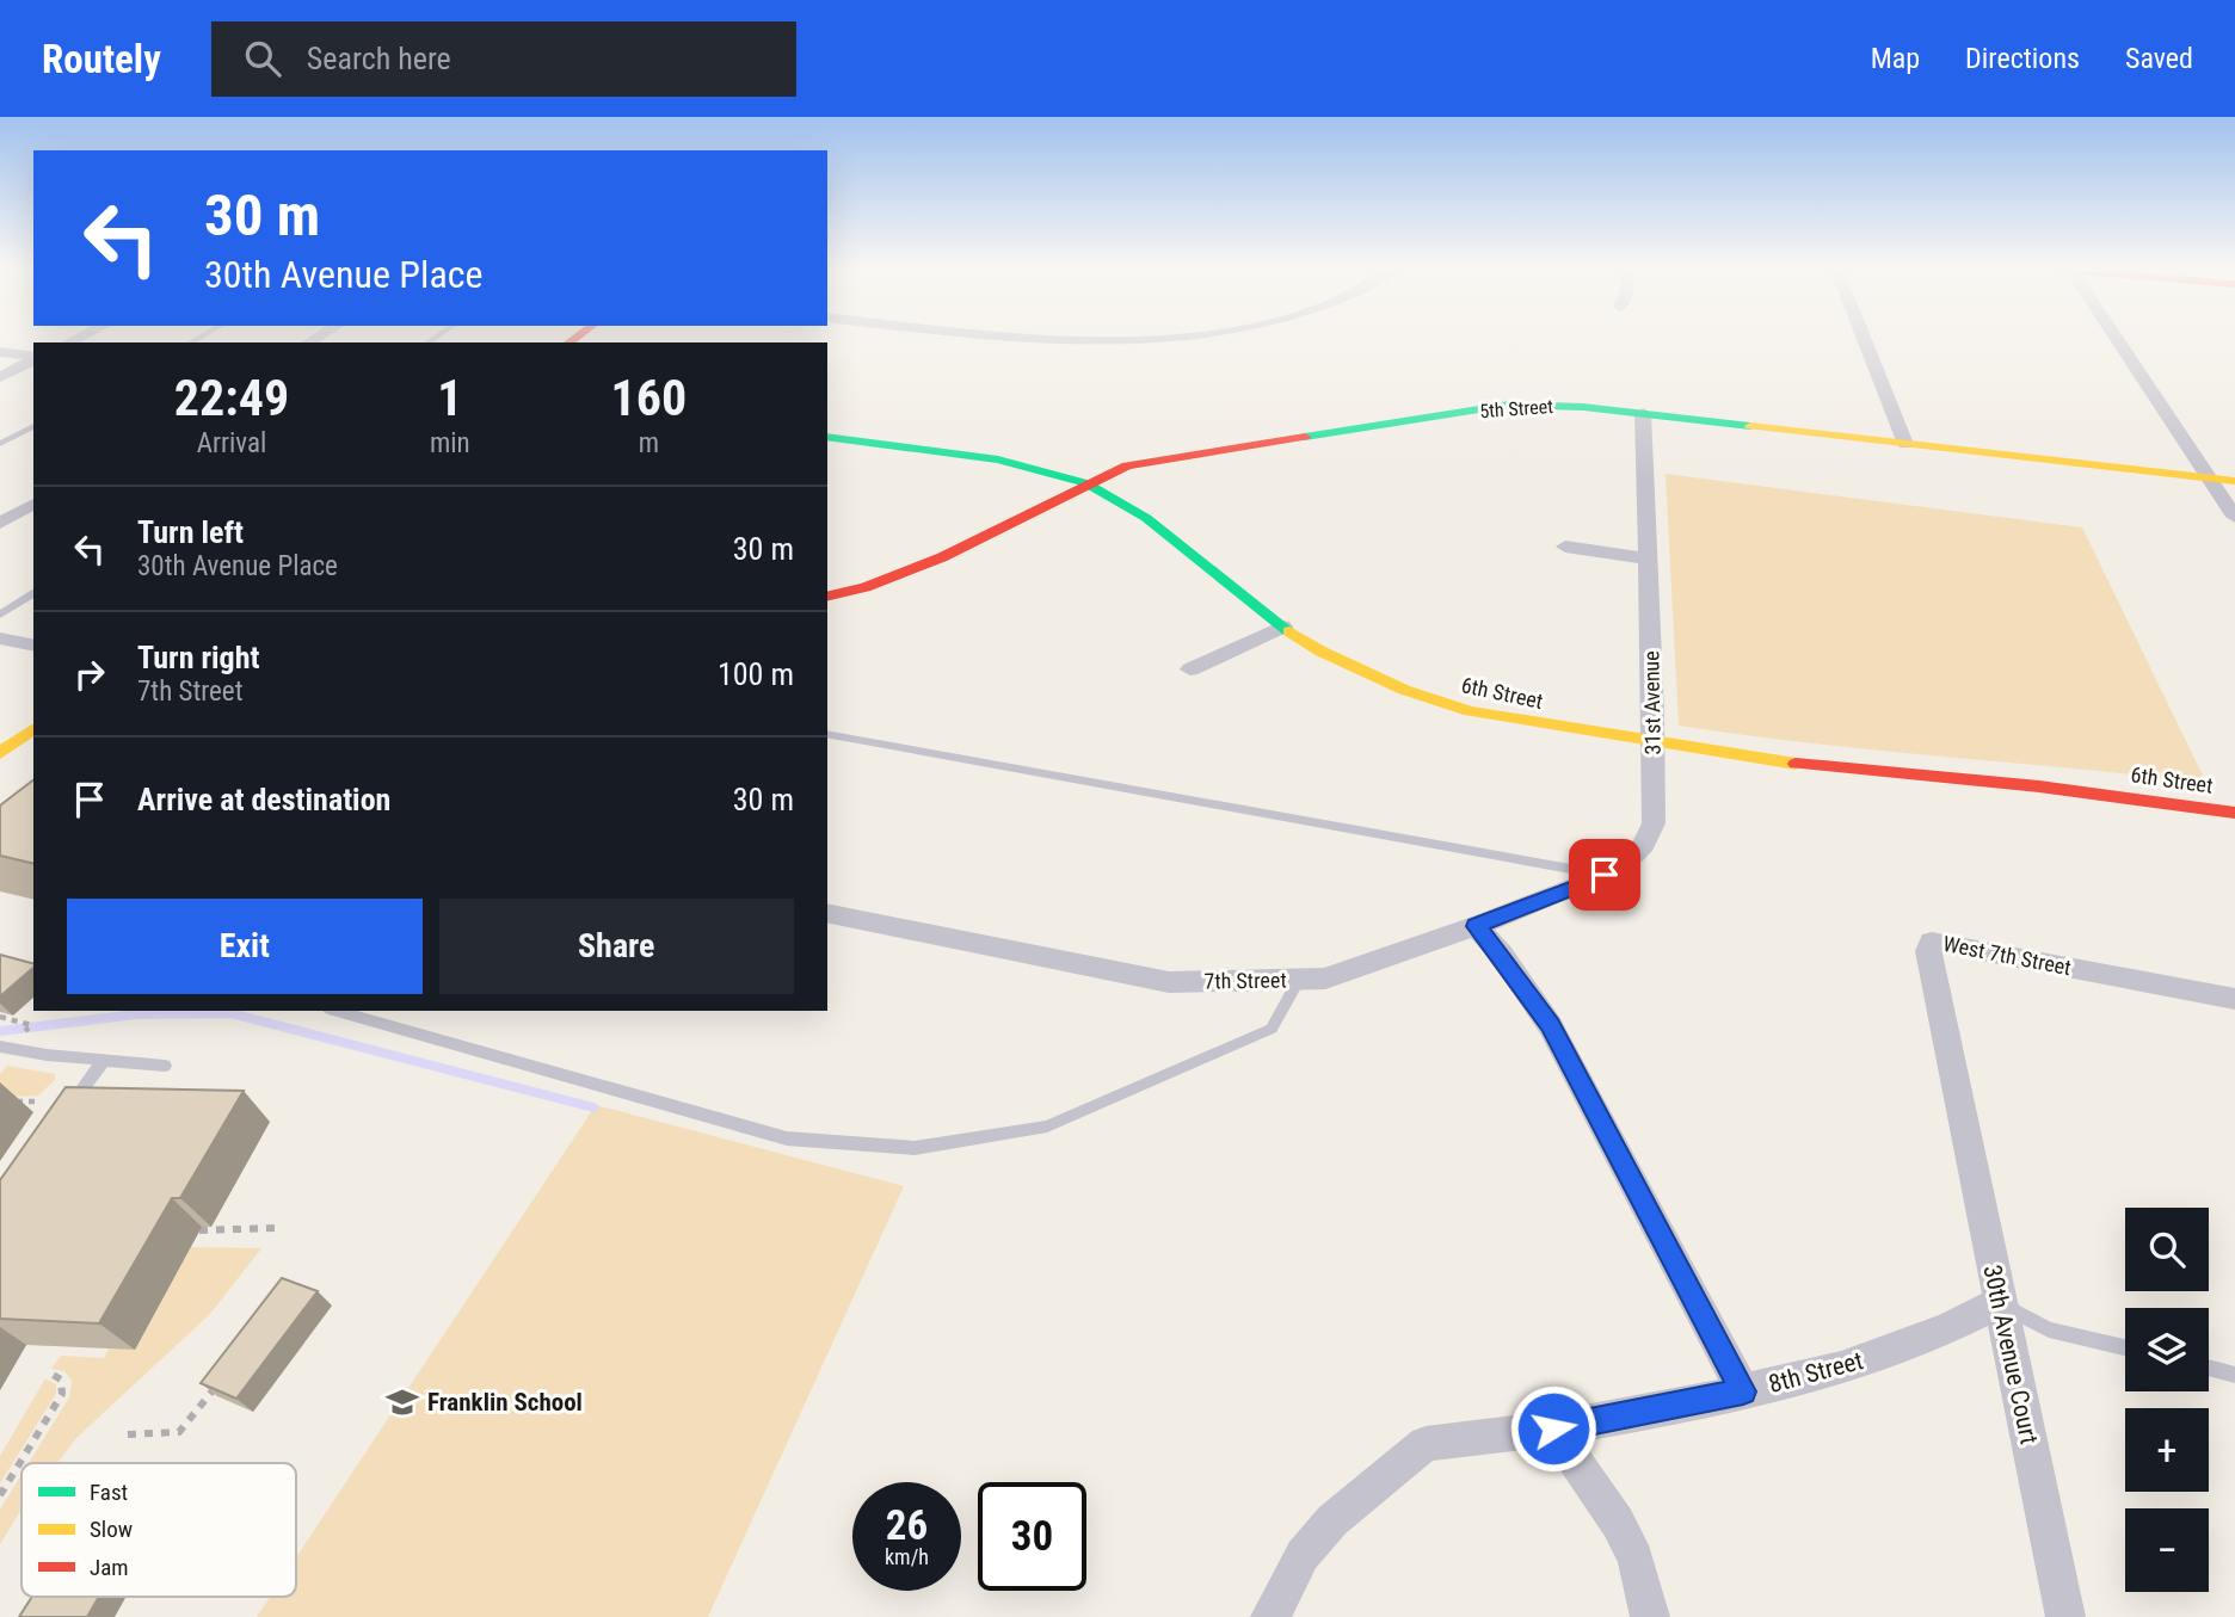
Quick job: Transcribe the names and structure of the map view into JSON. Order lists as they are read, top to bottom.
{
  "streets": {
    "street": [
      "5th Street",
      "6th Street",
      "31st Avenue",
      "West 7th Street",
      "7th Street",
      "30th Avenue Court",
      "8th Street"
    ]
  },
  "crossings": [
    ["5th Street", "6th Street"],
    ["5th Street", "31st Avenue"],
    ["6th Street", "31st Avenue"],
    ["31st Avenue", "7th Street"],
    ["West 7th Street", "30th Avenue Court"],
    ["30th Avenue Court", "8th Street"]
  ],
  "places": {
    "school or university": ["Franklin School"]
  },
  "legend": ["Fast", "Slow", "Jam"],
  "page": {
    "header": "Routely",
    "search": "Search here",
    "nav": ["Map", "Directions", "Saved"],
    "turn": ["30 m", "30th Avenue Place"],
    "eta": [
      "22:49",
      "Arrival",
      "1",
      "min",
      "160",
      "m"
    ],
    "list": [
      {
        "name": "Turn left",
        "note": "30th Avenue Place",
        "value": "30 m"
      },
      {
        "name": "Turn right",
        "note": "7th Street",
        "value": "100 m"
      },
      {
        "name": "Arrive at destination",
        "value": "30 m"
      }
    ],
    "buttons": ["Exit", "Share"],
    "map_buttons": ["+", "−"],
    "speed": "26 km/h",
    "limit": "30"
  }
}
